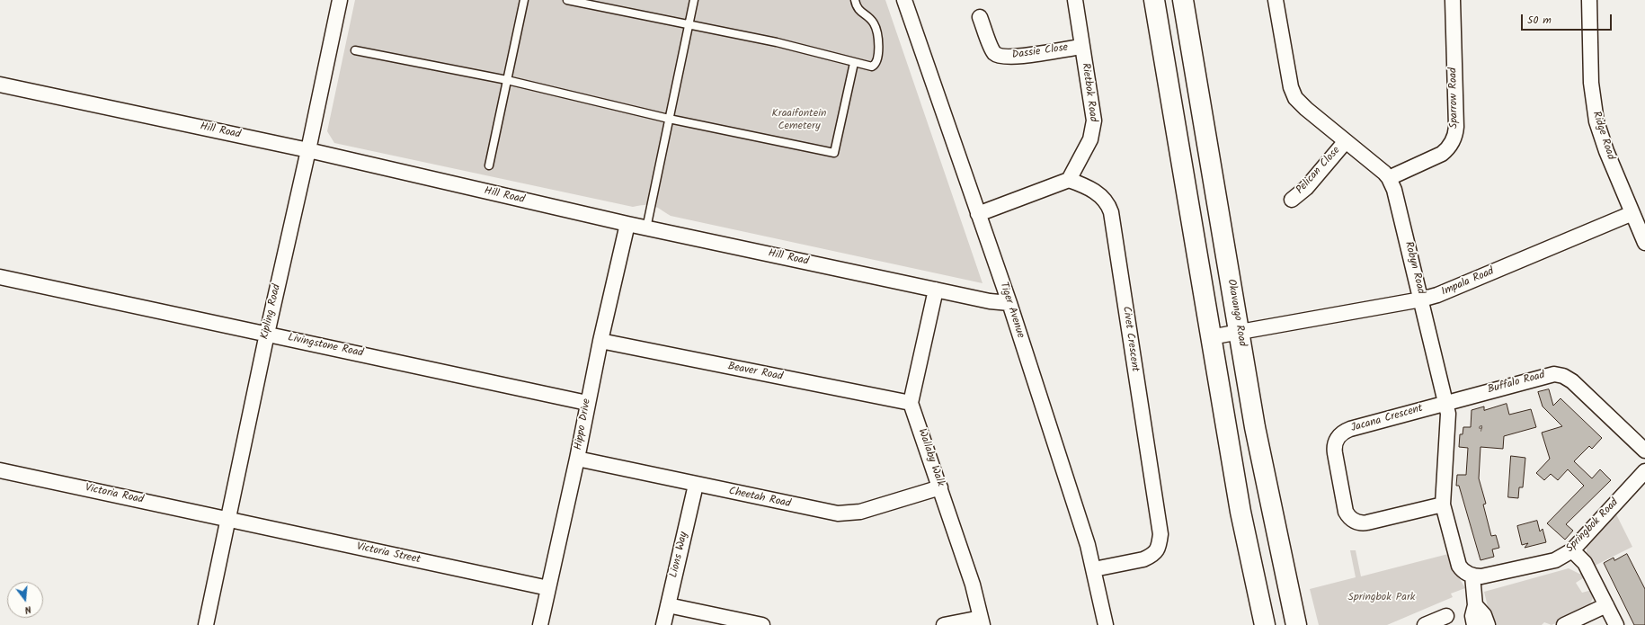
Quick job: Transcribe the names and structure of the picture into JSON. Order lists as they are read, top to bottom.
{
  "streets": {
    "main road": ["Okavango Road"],
    "street": [
      "Dassie Close",
      "Rietbok Road",
      "Sparrow Road",
      "Hill Road",
      "Ridge Road",
      "Pelican Close",
      "Robyn Road",
      "Impala Road",
      "Tiger Avenue",
      "Kipling Road",
      "Civet Crescent",
      "Livingstone Road",
      "Beaver Road",
      "Buffalo Road",
      "Jacana Crescent",
      "Hippo Drive",
      "Wallaby Walk",
      "Victoria Road",
      "Cheetah Road",
      "Springbok Road",
      "Victoria Street",
      "Lions Way"
    ]
  },
  "crossings": [
    ["Dassie Close", "Rietbok Road"],
    ["Rietbok Road", "Civet Crescent"],
    ["Sparrow Road", "Robyn Road"],
    ["Hill Road", "Tiger Avenue"],
    ["Hill Road", "Kipling Road"],
    ["Hill Road", "Hippo Drive"],
    ["Ridge Road", "Impala Road"],
    ["Pelican Close", "Robyn Road"],
    ["Robyn Road", "Impala Road"],
    ["Robyn Road", "Buffalo Road"],
    ["Robyn Road", "Jacana Crescent"],
    ["Robyn Road", "Springbok Road"],
    ["Impala Road", "Okavango Road"],
    ["Tiger Avenue", "Civet Crescent"],
    ["Kipling Road", "Livingstone Road"],
    ["Kipling Road", "Victoria Road"],
    ["Kipling Road", "Victoria Street"],
    ["Livingstone Road", "Hippo Drive"],
    ["Beaver Road", "Hippo Drive"],
    ["Beaver Road", "Wallaby Walk"],
    ["Buffalo Road", "Jacana Crescent"],
    ["Hippo Drive", "Cheetah Road"],
    ["Hippo Drive", "Victoria Street"],
    ["Wallaby Walk", "Cheetah Road"],
    ["Victoria Road", "Victoria Street"],
    ["Cheetah Road", "Lions Way"]
  ],
  "parks": ["Kraaifontein Cemetery", "Springbok Park"],
  "house_numbers": ["9"],
  "scale_bar": "50 m",
  "north": "bottom"
}
